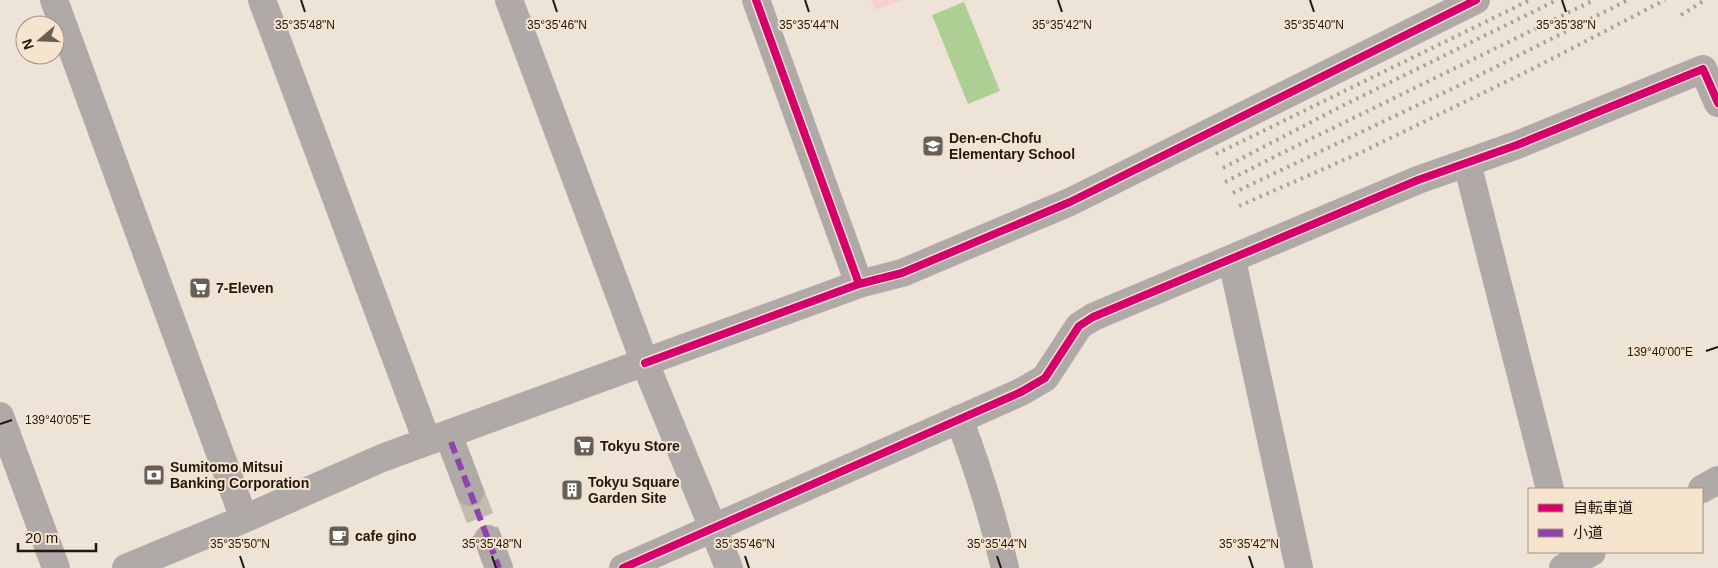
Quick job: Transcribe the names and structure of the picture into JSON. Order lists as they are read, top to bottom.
{
  "places": {
    "school or university": ["Den-en-Chofu Elementary School"],
    "supermarket": ["7-Eleven", "Tokyu Store"],
    "bank": ["Sumitomo Mitsui Banking Corporation"],
    "building": ["Tokyu Square Garden Site"],
    "cafe": ["cafe gino"]
  },
  "legend": ["自転車道", "小道"],
  "scale_bar": "20 m",
  "north": "left",
  "coordinates": [
    "35°35'48\"N",
    "35°35'46\"N",
    "35°35'44\"N",
    "35°35'42\"N",
    "35°35'40\"N",
    "35°35'38\"N",
    "139°40'00\"E",
    "139°40'05\"E",
    "35°35'50\"N"
  ]
}
